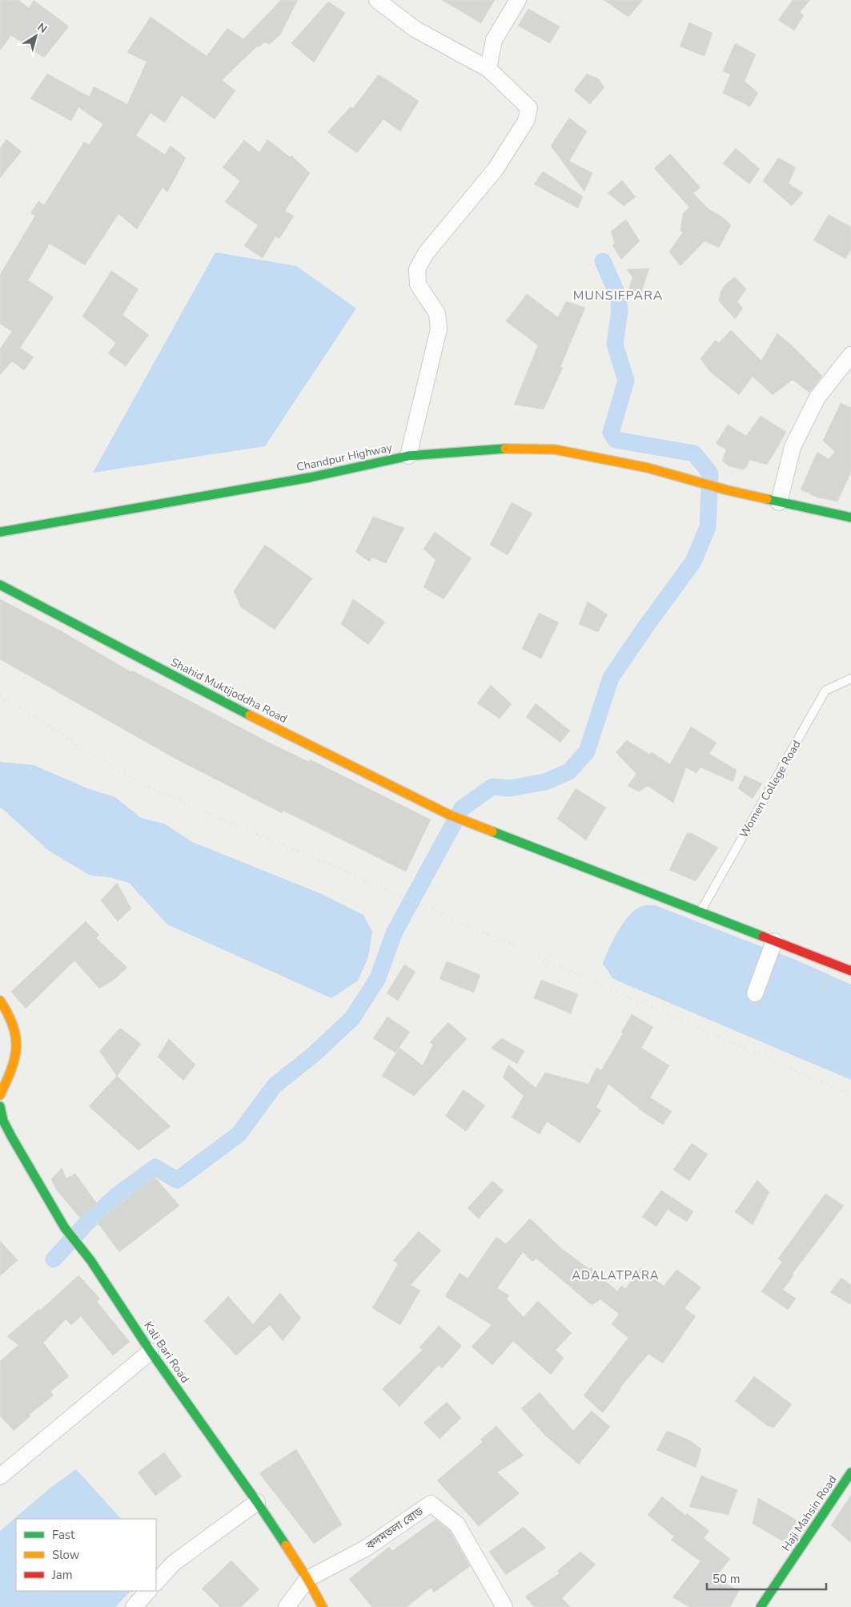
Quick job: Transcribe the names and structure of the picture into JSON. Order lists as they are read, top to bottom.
{
  "streets": {
    "main road": [
      "Chandpur Highway",
      "Shahid Muktijoddha Road",
      "Kali Bari Road",
      "Haji Mahsin Road"
    ],
    "street": ["কদমতলা রোড"],
    "lane": ["Women College Road"]
  },
  "crossings": [
    ["Shahid Muktijoddha Road", "Women College Road"],
    ["Kali Bari Road", "কদমতলা রোড"]
  ],
  "districts": ["MUNSIFPARA", "ADALATPARA"],
  "legend": ["Fast", "Slow", "Jam"],
  "scale_bar": "50 m",
  "north": "top right"
}
